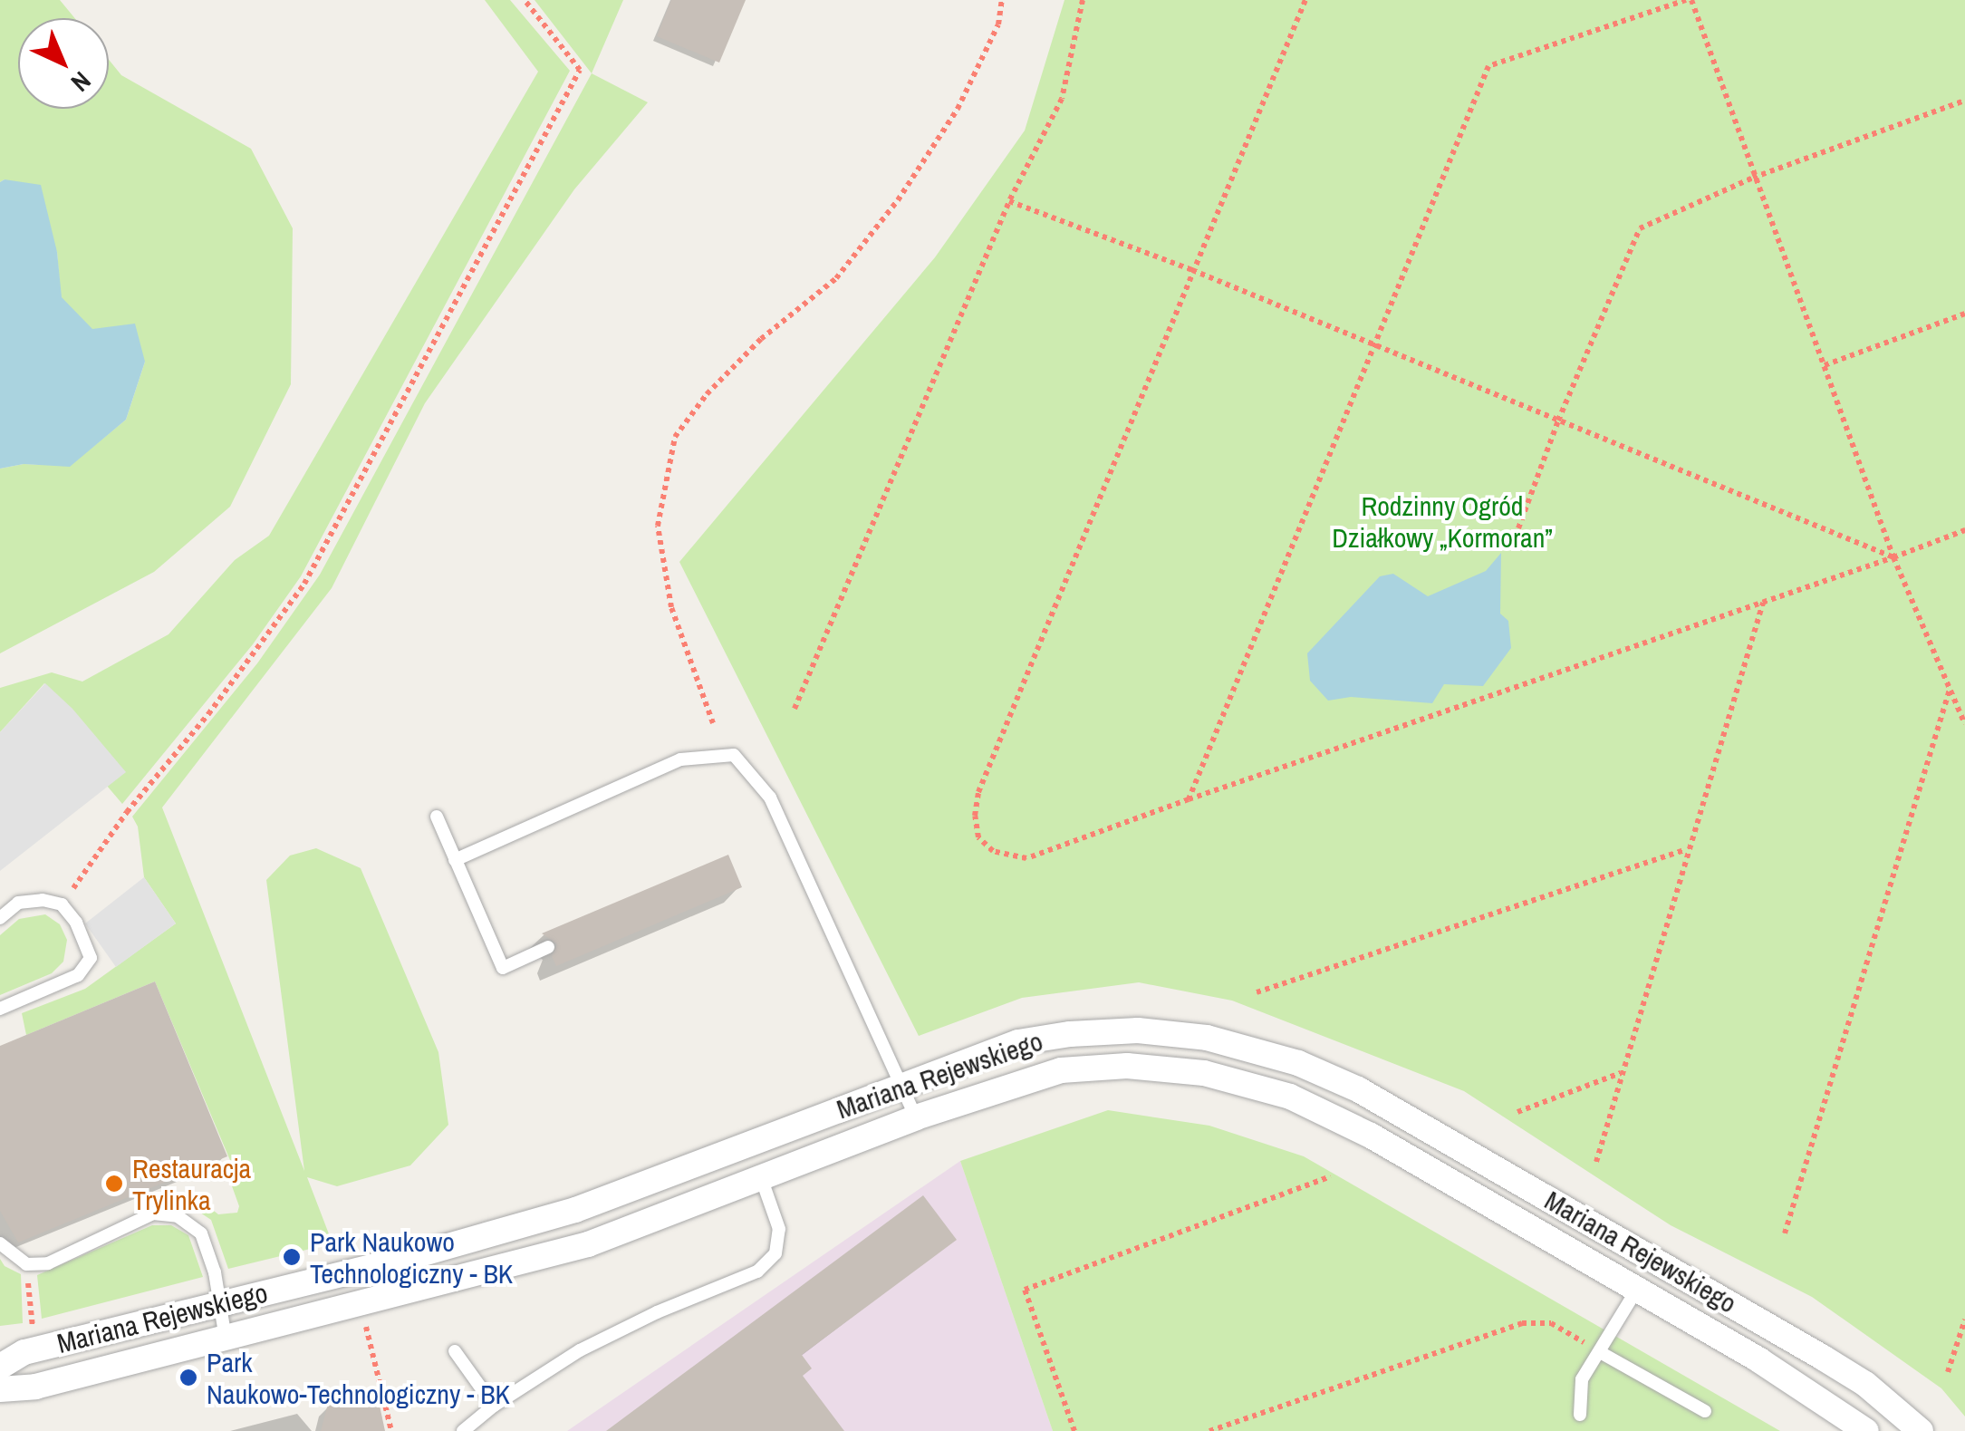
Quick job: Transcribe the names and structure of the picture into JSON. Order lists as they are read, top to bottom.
{
  "streets": {
    "street": ["Mariana Rejewskiego"]
  },
  "parks": ["Rodzinny Ogród Działkowy „Kormoran”"],
  "places": ["Restauracja Trylinka", "Park Naukowo Technologiczny - BK", "Park Naukowo-Technologiczny - BK"],
  "north": "bottom right"
}
